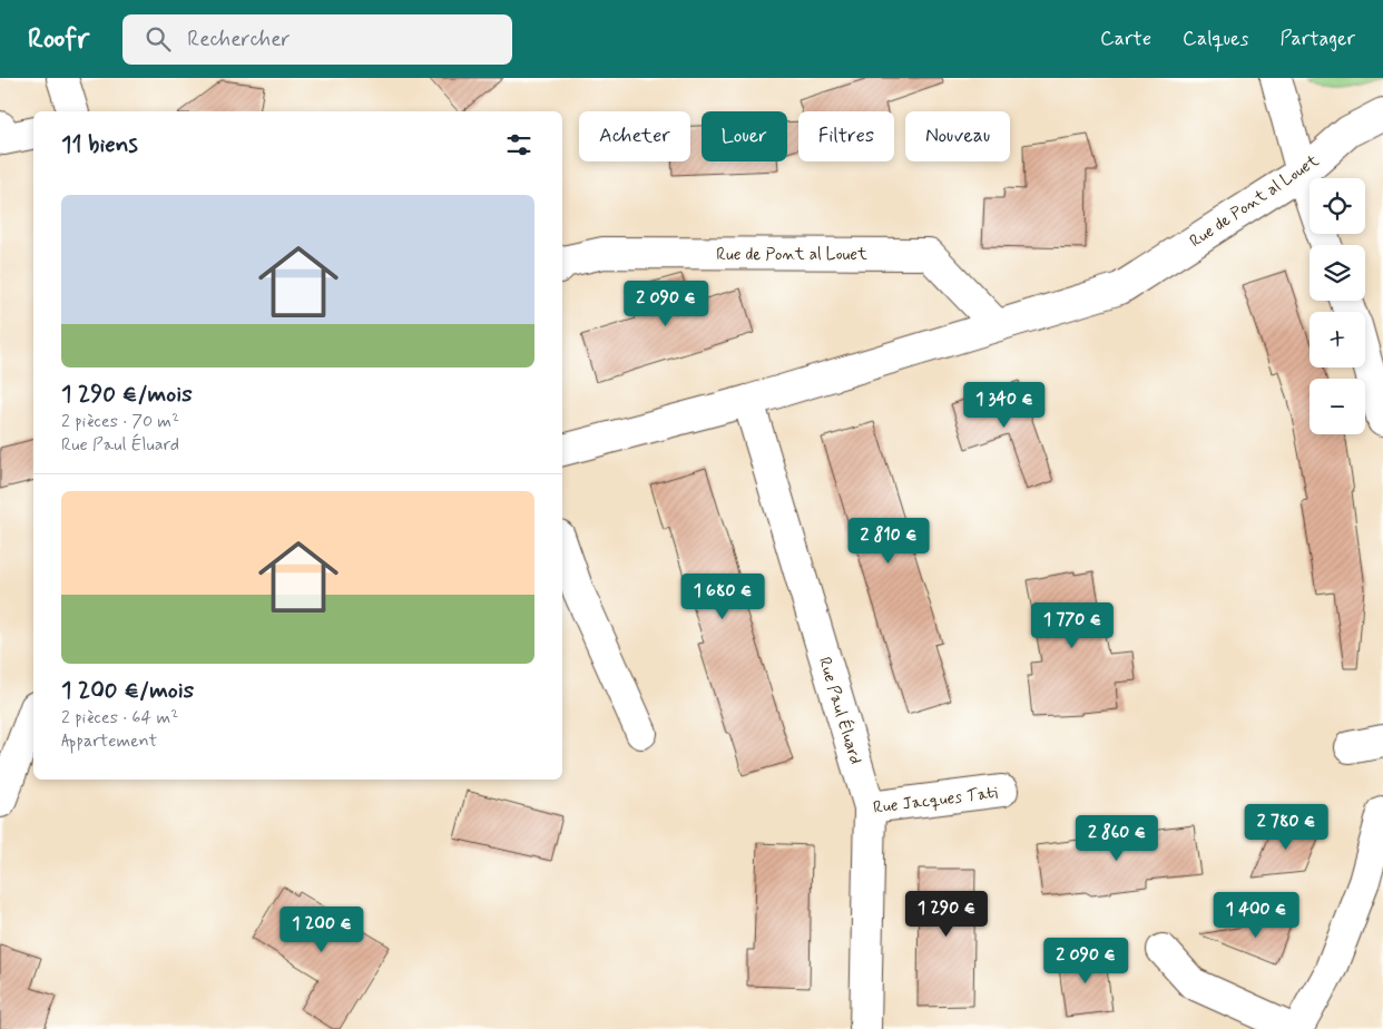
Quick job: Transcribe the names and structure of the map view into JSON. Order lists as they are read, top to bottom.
{
  "streets": {
    "street": ["Rue de Pont al Louet", "Rue Paul Éluard", "Rue Jacques Tati"]
  },
  "crossings": [
    ["Rue de Pont al Louet", "Rue Paul Éluard"],
    ["Rue Paul Éluard", "Rue Jacques Tati"]
  ],
  "page": {
    "header": "Roofr",
    "search": "Rechercher",
    "nav": ["Carte", "Calques", "Partager"],
    "chip": [
      "Acheter",
      "Louer",
      "Filtres",
      "Nouveau"
    ],
    "heading": "11 biens",
    "map_buttons": ["+", "−"],
    "list": [
      {
        "name": "1 290 €/mois",
        "note": "2 pièces · 70 m² · Rue Paul Éluard"
      },
      {
        "name": "1 200 €/mois",
        "note": "2 pièces · 64 m² · Appartement"
      }
    ],
    "price": [
      "2 090 €",
      "1 340 €",
      "2 810 €",
      "1 680 €",
      "1 770 €",
      "2 780 €",
      "2 860 €",
      "1 290 €",
      "1 400 €",
      "1 200 €",
      "2 090 €"
    ]
  }
}
